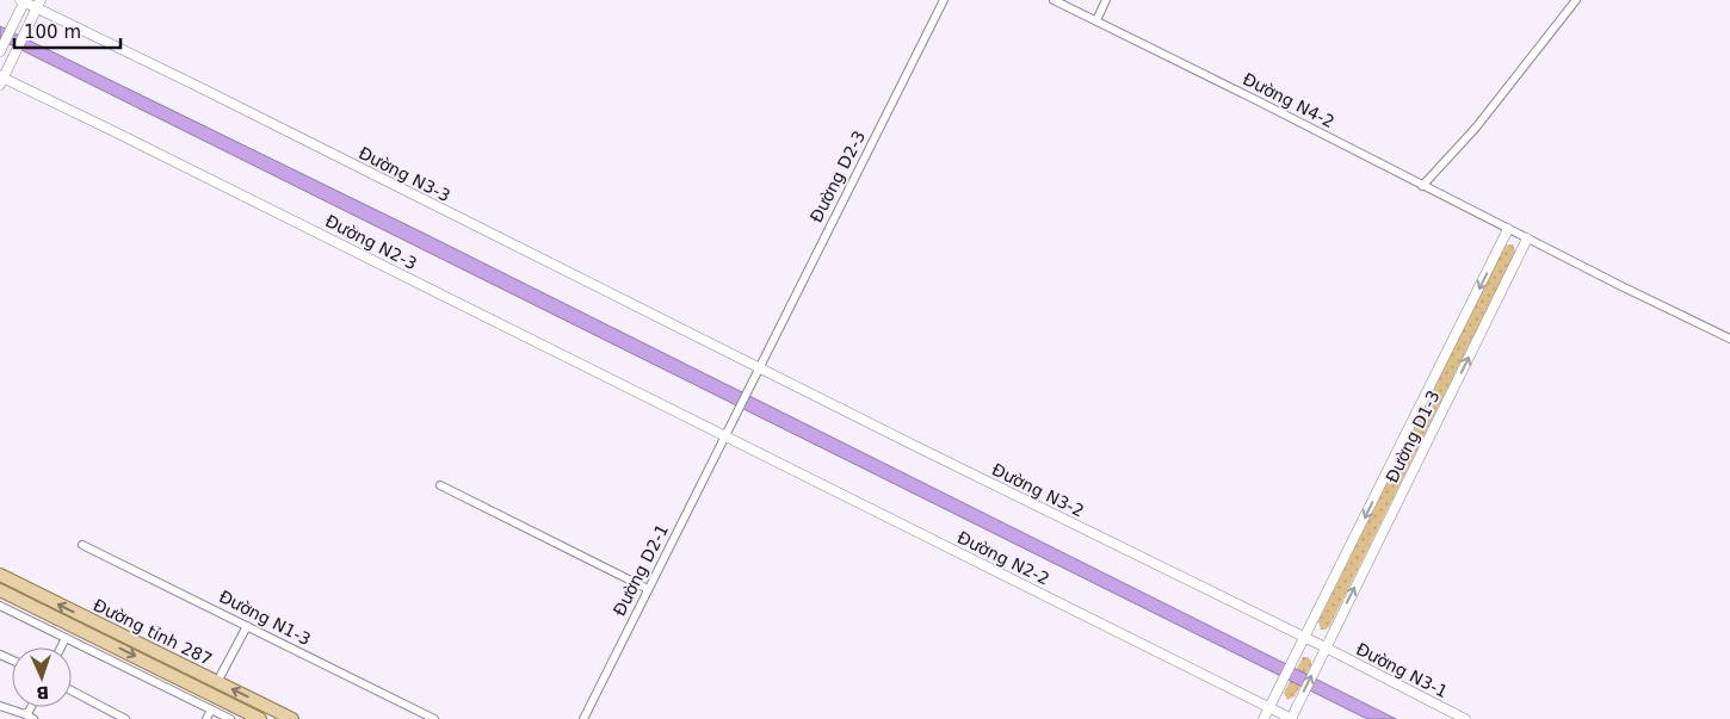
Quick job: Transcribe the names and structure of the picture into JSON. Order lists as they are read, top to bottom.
{
  "streets": {
    "main road": ["Đường tỉnh 287"],
    "street": [
      "Đường N4-2",
      "Đường N3-3",
      "Đường D2-3",
      "Đường N2-3",
      "Đường D1-3",
      "Đường N3-2",
      "Đường N2-2",
      "Đường D2-1",
      "Đường N1-3",
      "Đường N3-1"
    ]
  },
  "crossings": [
    ["Đường N4-2", "Đường D1-3"],
    ["Đường N3-3", "Đường D2-3"],
    ["Đường N3-3", "Đường N3-2"],
    ["Đường D2-3", "Đường N2-3"],
    ["Đường D2-3", "Đường N3-2"],
    ["Đường D2-3", "Đường N2-2"],
    ["Đường D2-3", "Đường D2-1"],
    ["Đường N2-3", "Đường N2-2"],
    ["Đường N2-3", "Đường D2-1"],
    ["Đường D1-3", "Đường N3-2"],
    ["Đường D1-3", "Đường N2-2"],
    ["Đường D1-3", "Đường N3-1"],
    ["Đường N3-2", "Đường N3-1"],
    ["Đường N2-2", "Đường D2-1"]
  ],
  "scale_bar": "100 m",
  "north": "bottom"
}
